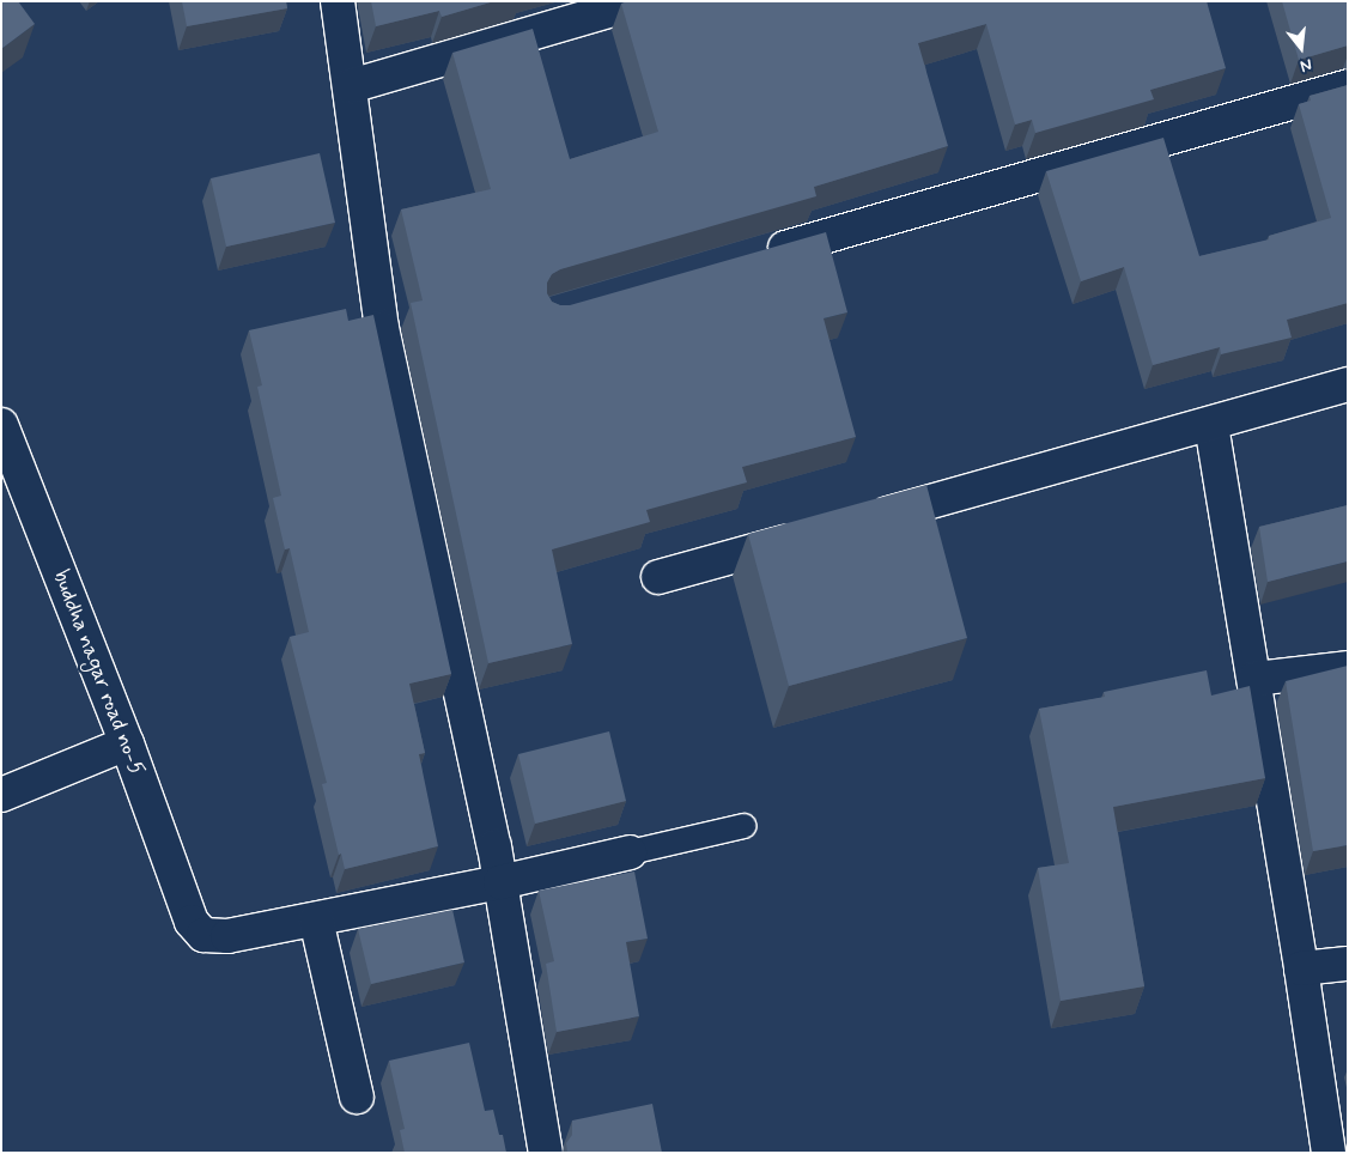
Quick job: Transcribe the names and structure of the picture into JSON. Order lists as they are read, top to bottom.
{
  "streets": {
    "street": ["buddha nagar road no-5"]
  },
  "north": "bottom"
}
